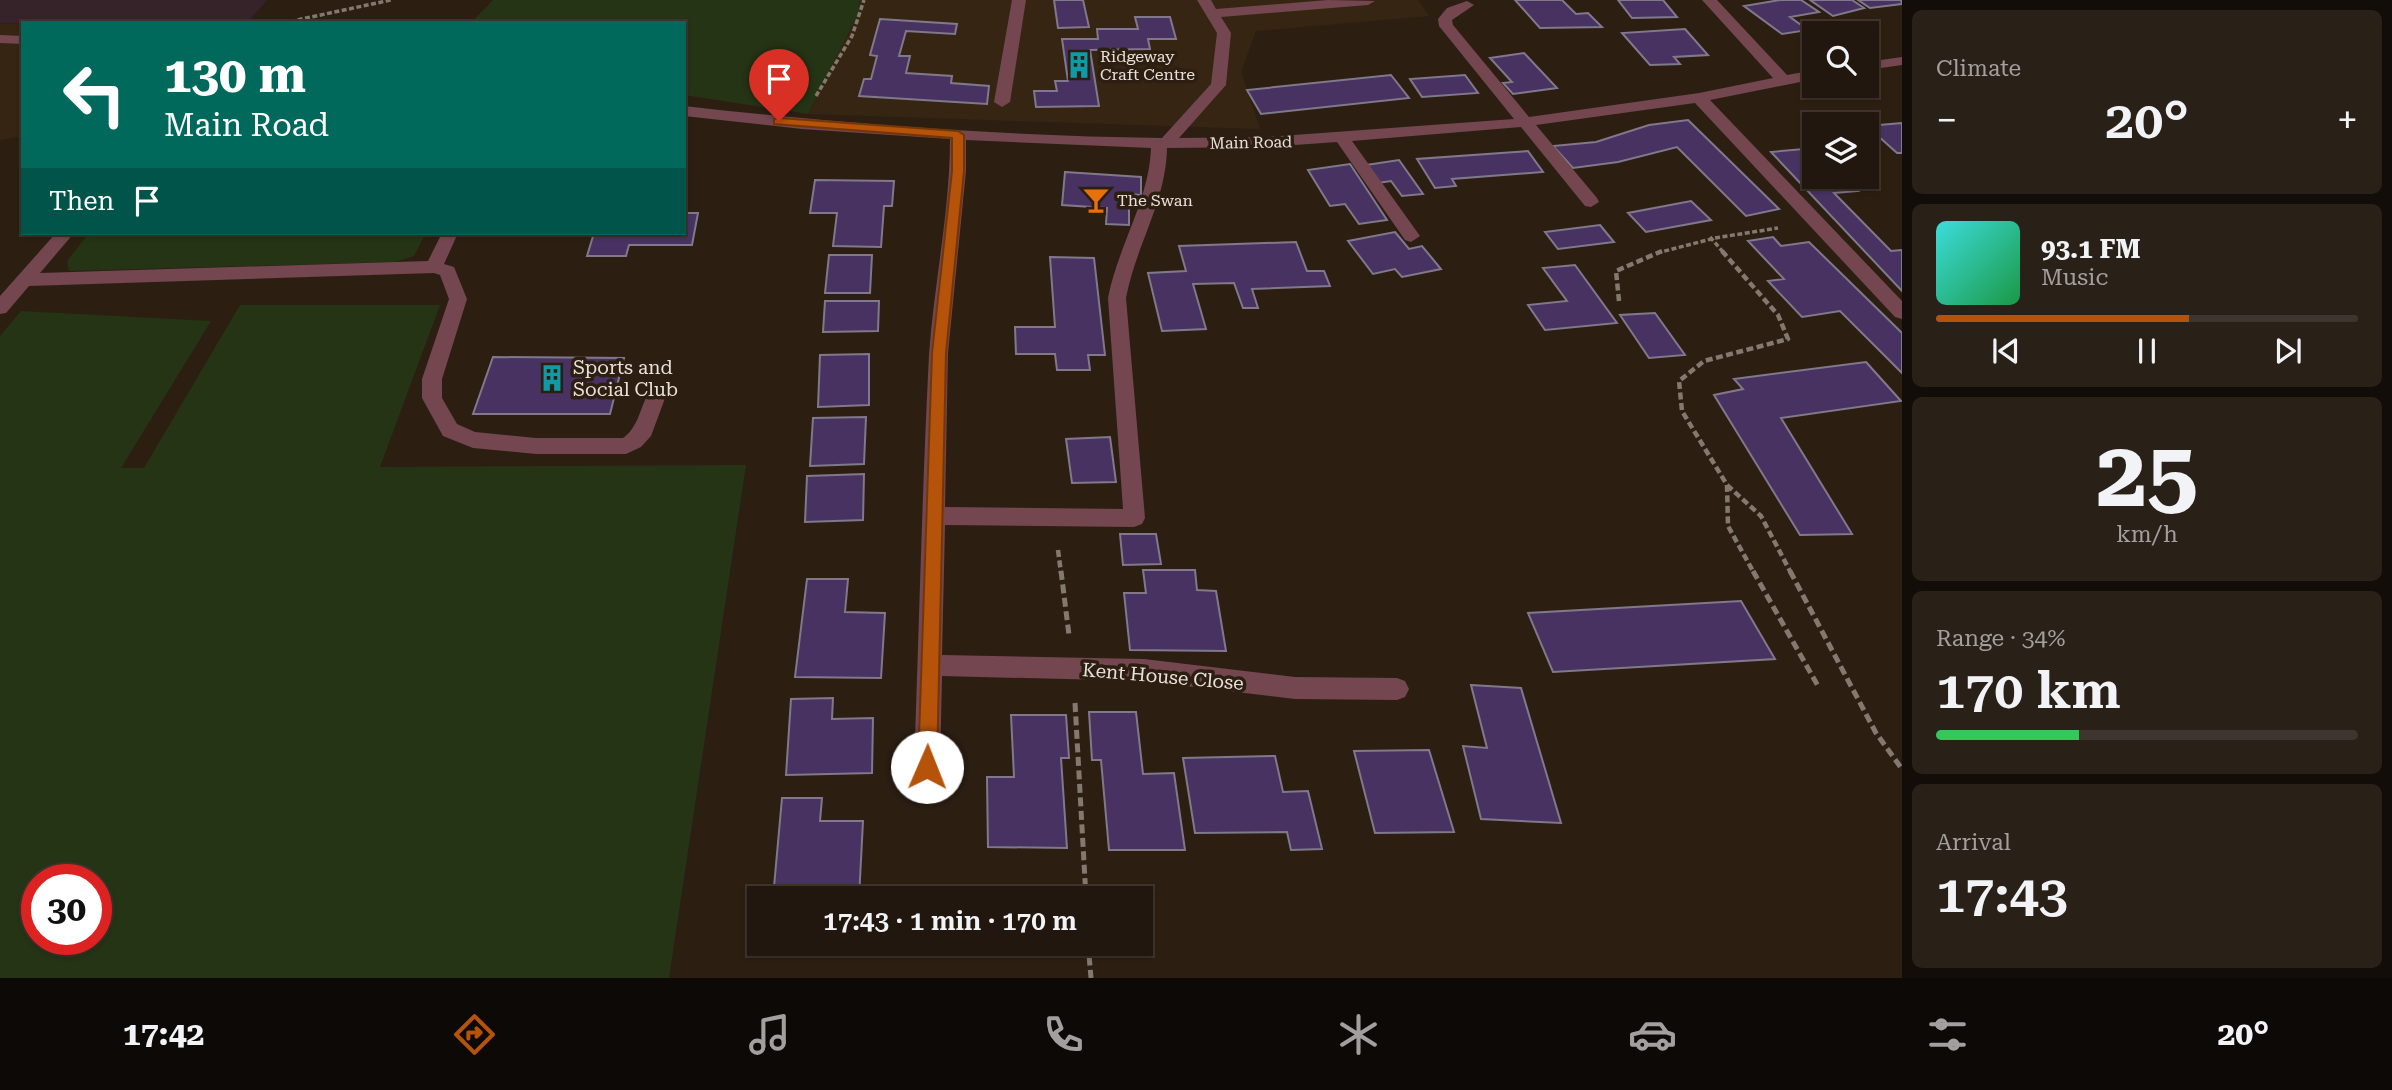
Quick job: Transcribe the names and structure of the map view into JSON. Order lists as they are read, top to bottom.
{
  "streets": {
    "street": ["Main Road", "Kent House Close"]
  },
  "places": {
    "building": ["Ridgeway Craft Centre", "Sports and Social Club"],
    "bar": ["The Swan"]
  },
  "page": {
    "tile": [
      "Climate",
      ["25", "km/h"],
      ["Range · 34%", "170 km"],
      ["Arrival", "17:43"]
    ],
    "turn": ["130 m", "Main Road"],
    "heat": ["−", "20°", "+"],
    "then": "Then",
    "song": ["93.1 FM", "Music"],
    "limit": "30",
    "trip": "17:43 · 1 min · 170 m",
    "tabs": ["17:42", "20°"]
  }
}
